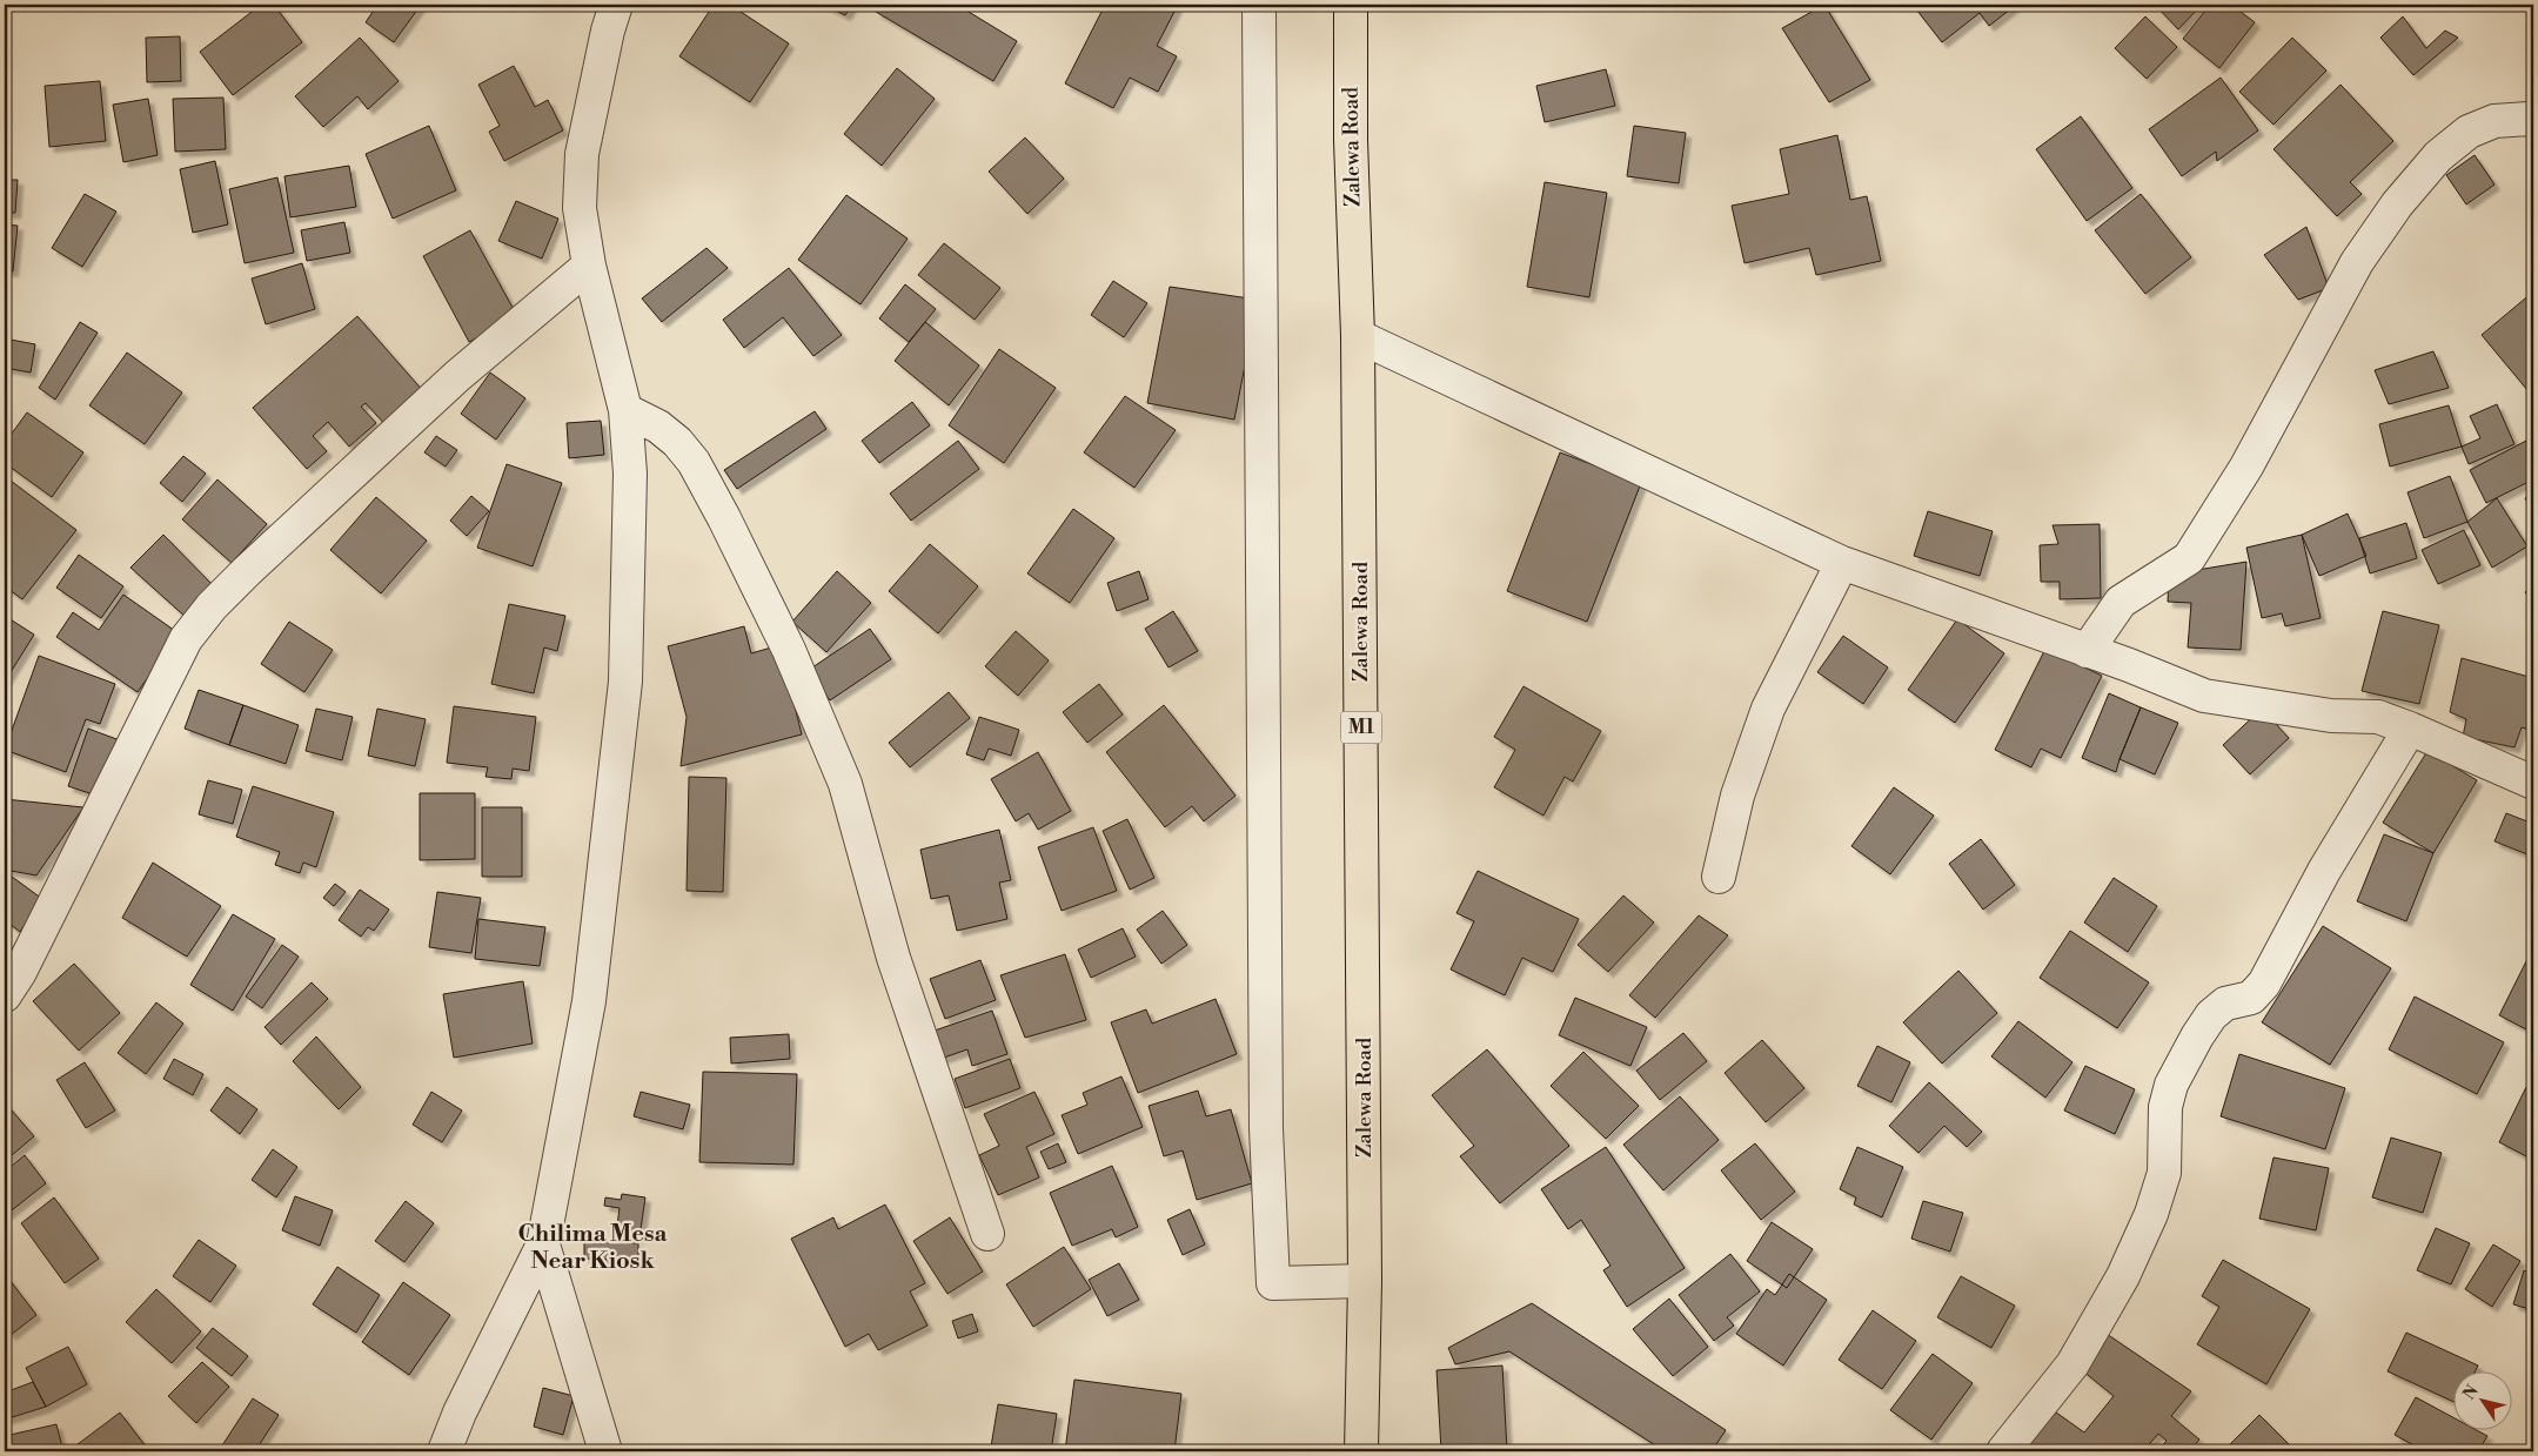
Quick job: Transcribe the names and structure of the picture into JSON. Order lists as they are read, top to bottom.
{
  "streets": {
    "highway": ["Zalewa Road", "M1"]
  },
  "districts": ["Chilima Mesa Near Kiosk"],
  "north": "top left"
}
